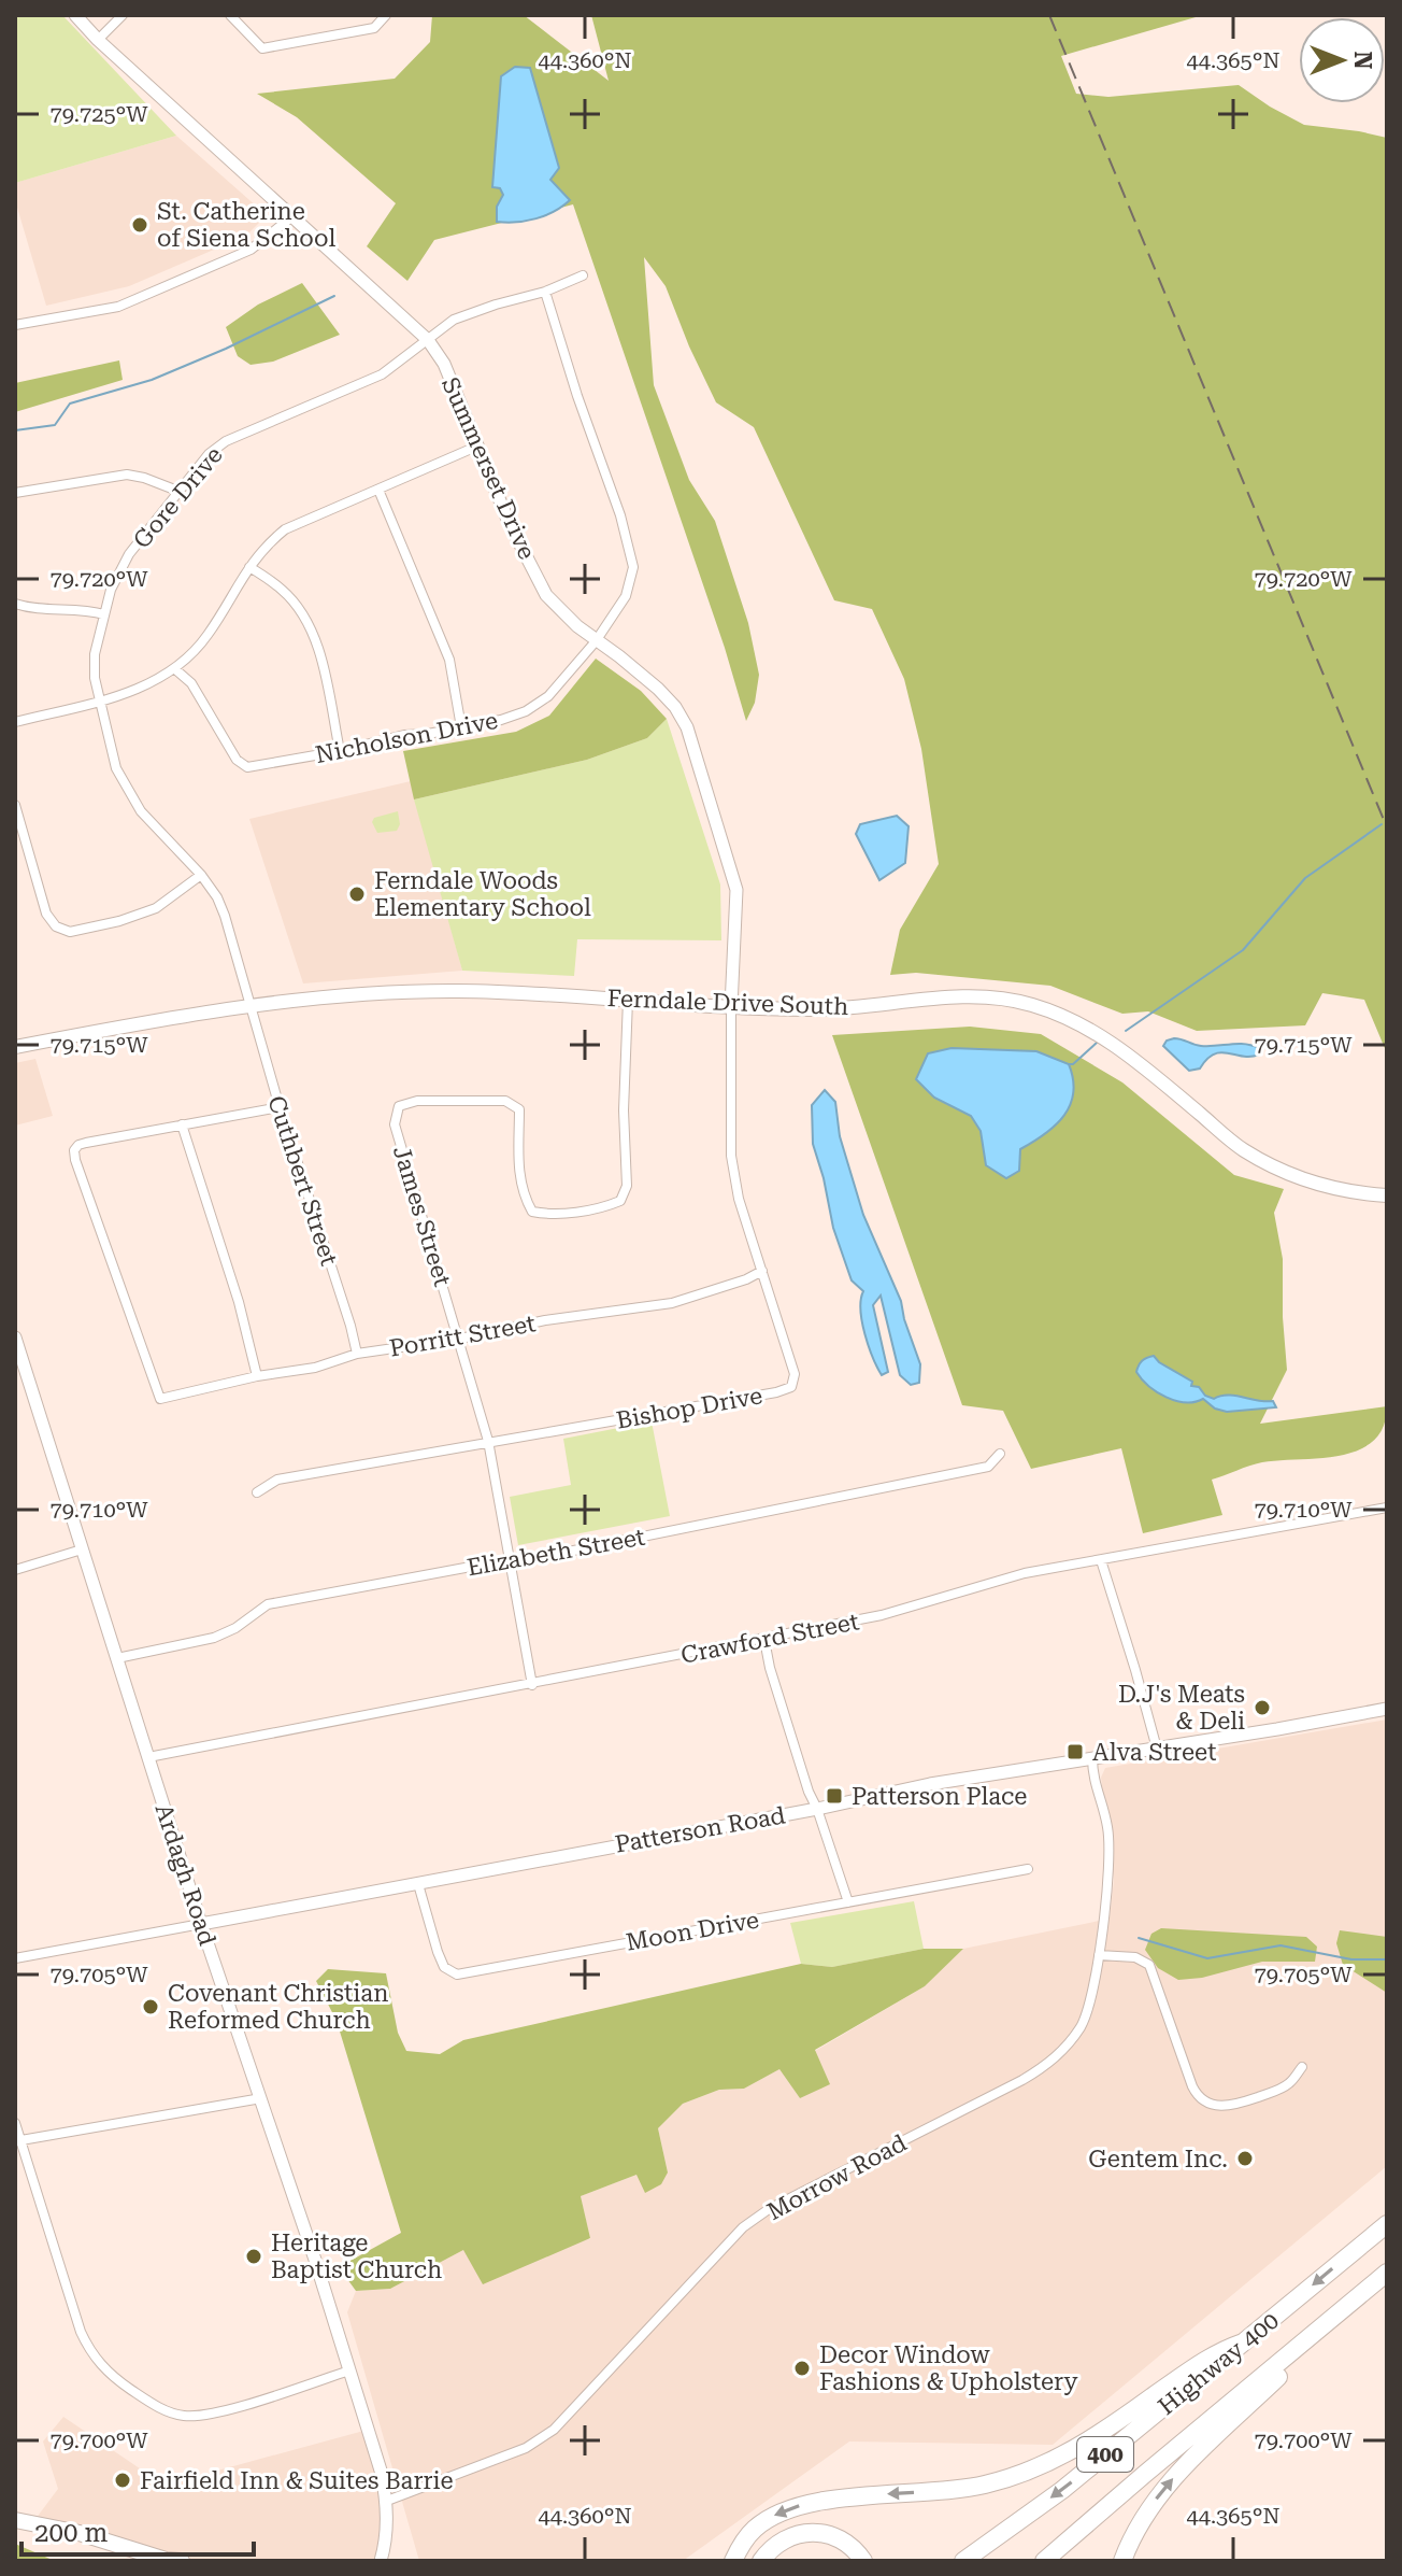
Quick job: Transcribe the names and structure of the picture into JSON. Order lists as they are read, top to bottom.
{
  "streets": {
    "highway": ["Highway 400", "400"],
    "main road": ["Ferndale Drive South"],
    "street": [
      "Summerset Drive",
      "Gore Drive",
      "Nicholson Drive",
      "Cuthbert Street",
      "James Street",
      "Porritt Street",
      "Bishop Drive",
      "Elizabeth Street",
      "Crawford Street",
      "Patterson Road",
      "Ardagh Road",
      "Moon Drive",
      "Morrow Road"
    ]
  },
  "crossings": [
    ["Summerset Drive", "Gore Drive"],
    ["Summerset Drive", "Nicholson Drive"],
    ["Summerset Drive", "Ferndale Drive South"],
    ["Summerset Drive", "Bishop Drive"],
    ["Gore Drive", "Nicholson Drive"],
    ["Gore Drive", "Ferndale Drive South"],
    ["Gore Drive", "Cuthbert Street"],
    ["Ferndale Drive South", "Cuthbert Street"],
    ["Ferndale Drive South", "James Street"],
    ["Ferndale Drive South", "Bishop Drive"],
    ["Cuthbert Street", "Porritt Street"],
    ["James Street", "Porritt Street"],
    ["James Street", "Bishop Drive"],
    ["James Street", "Elizabeth Street"],
    ["James Street", "Crawford Street"],
    ["Porritt Street", "Bishop Drive"],
    ["Elizabeth Street", "Ardagh Road"],
    ["Crawford Street", "Ardagh Road"],
    ["Patterson Road", "Ardagh Road"],
    ["Patterson Road", "Moon Drive"],
    ["Patterson Road", "Morrow Road"],
    ["Ardagh Road", "Morrow Road"]
  ],
  "places": {
    "other": [
      "St. Catherine of Siena School",
      "Ferndale Woods Elementary School",
      "D.J's Meats & Deli",
      "Covenant Christian Reformed Church",
      "Gentem Inc.",
      "Heritage Baptist Church",
      "Decor Window Fashions & Upholstery",
      "Fairfield Inn & Suites Barrie"
    ],
    "transit": ["Alva Street", "Patterson Place"]
  },
  "scale_bar": "200 m",
  "north": "right",
  "coordinates": [
    "44.360°N",
    "44.365°N",
    "79.725°W",
    "79.720°W",
    "79.715°W",
    "79.710°W",
    "79.705°W",
    "79.700°W"
  ]
}
